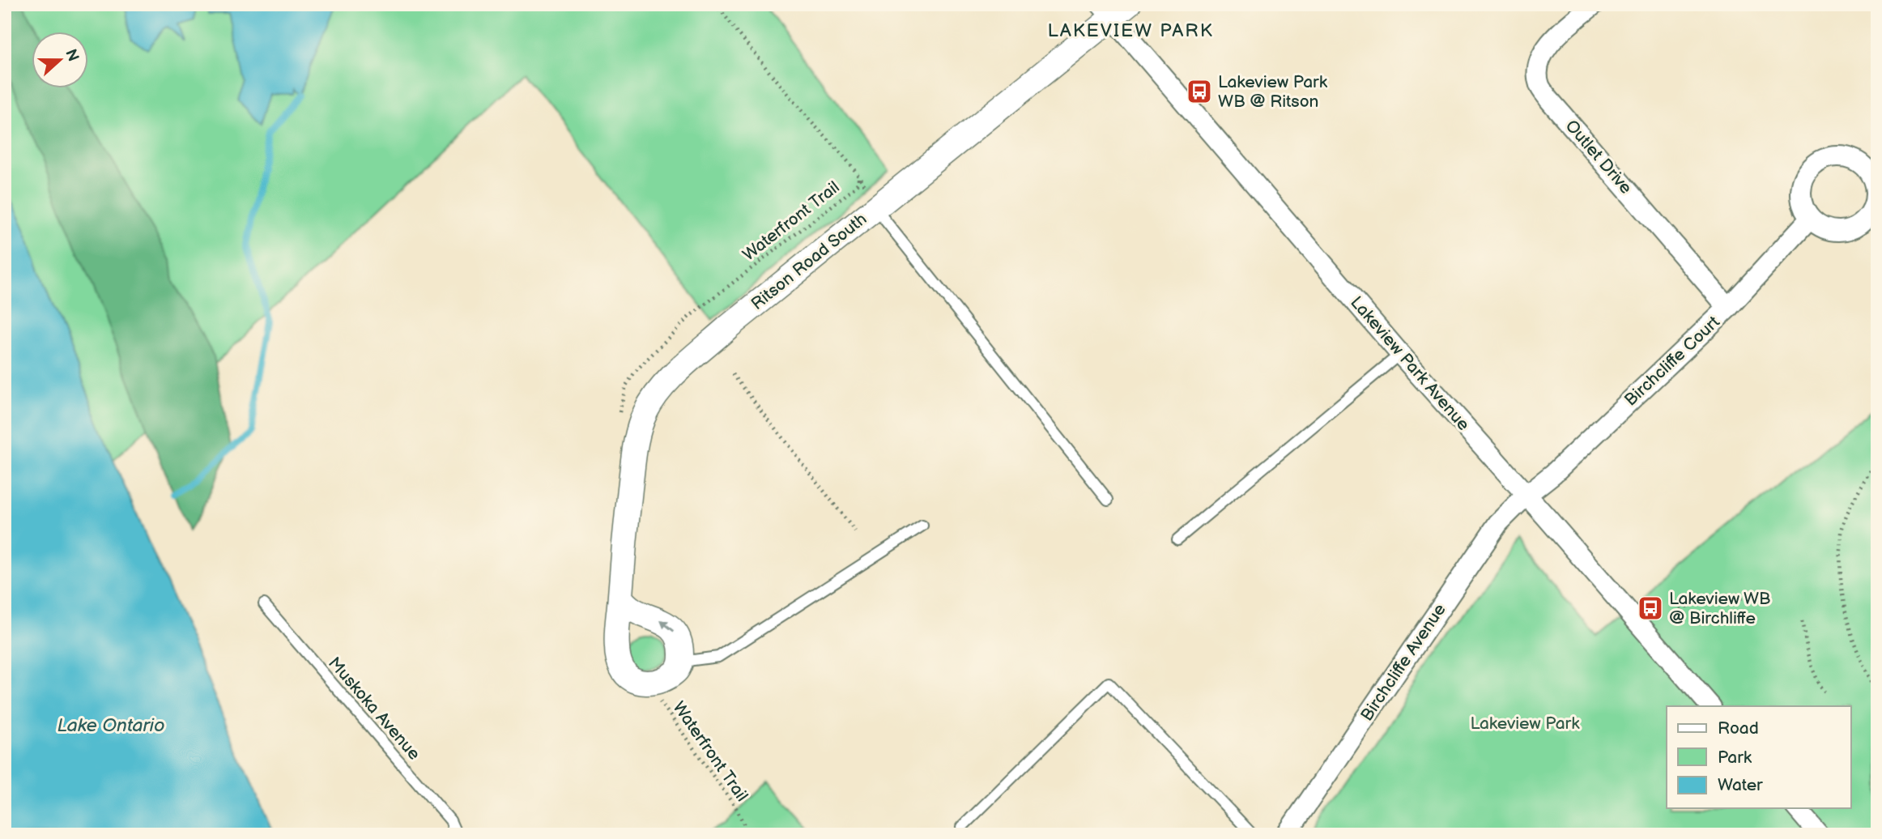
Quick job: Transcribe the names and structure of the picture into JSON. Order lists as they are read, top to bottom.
{
  "streets": {
    "street": [
      "Outlet Drive",
      "Ritson Road South",
      "Birchcliffe Court",
      "Lakeview Park Avenue",
      "Birchcliffe Avenue"
    ],
    "lane": ["Muskoka Avenue"],
    "path": ["Waterfront Trail"]
  },
  "crossings": [
    ["Outlet Drive", "Birchcliffe Court"],
    ["Waterfront Trail", "Ritson Road South"],
    ["Ritson Road South", "Lakeview Park Avenue"],
    ["Birchcliffe Court", "Lakeview Park Avenue"],
    ["Birchcliffe Court", "Birchcliffe Avenue"],
    ["Lakeview Park Avenue", "Birchcliffe Avenue"]
  ],
  "districts": ["LAKEVIEW PARK"],
  "water": ["Lake Ontario"],
  "parks": ["Lakeview Park"],
  "places": {
    "bus stop": ["Lakeview Park WB @ Ritson", "Lakeview WB @ Birchliffe"]
  },
  "legend": ["Road", "Park", "Water"],
  "north": "right"
}
